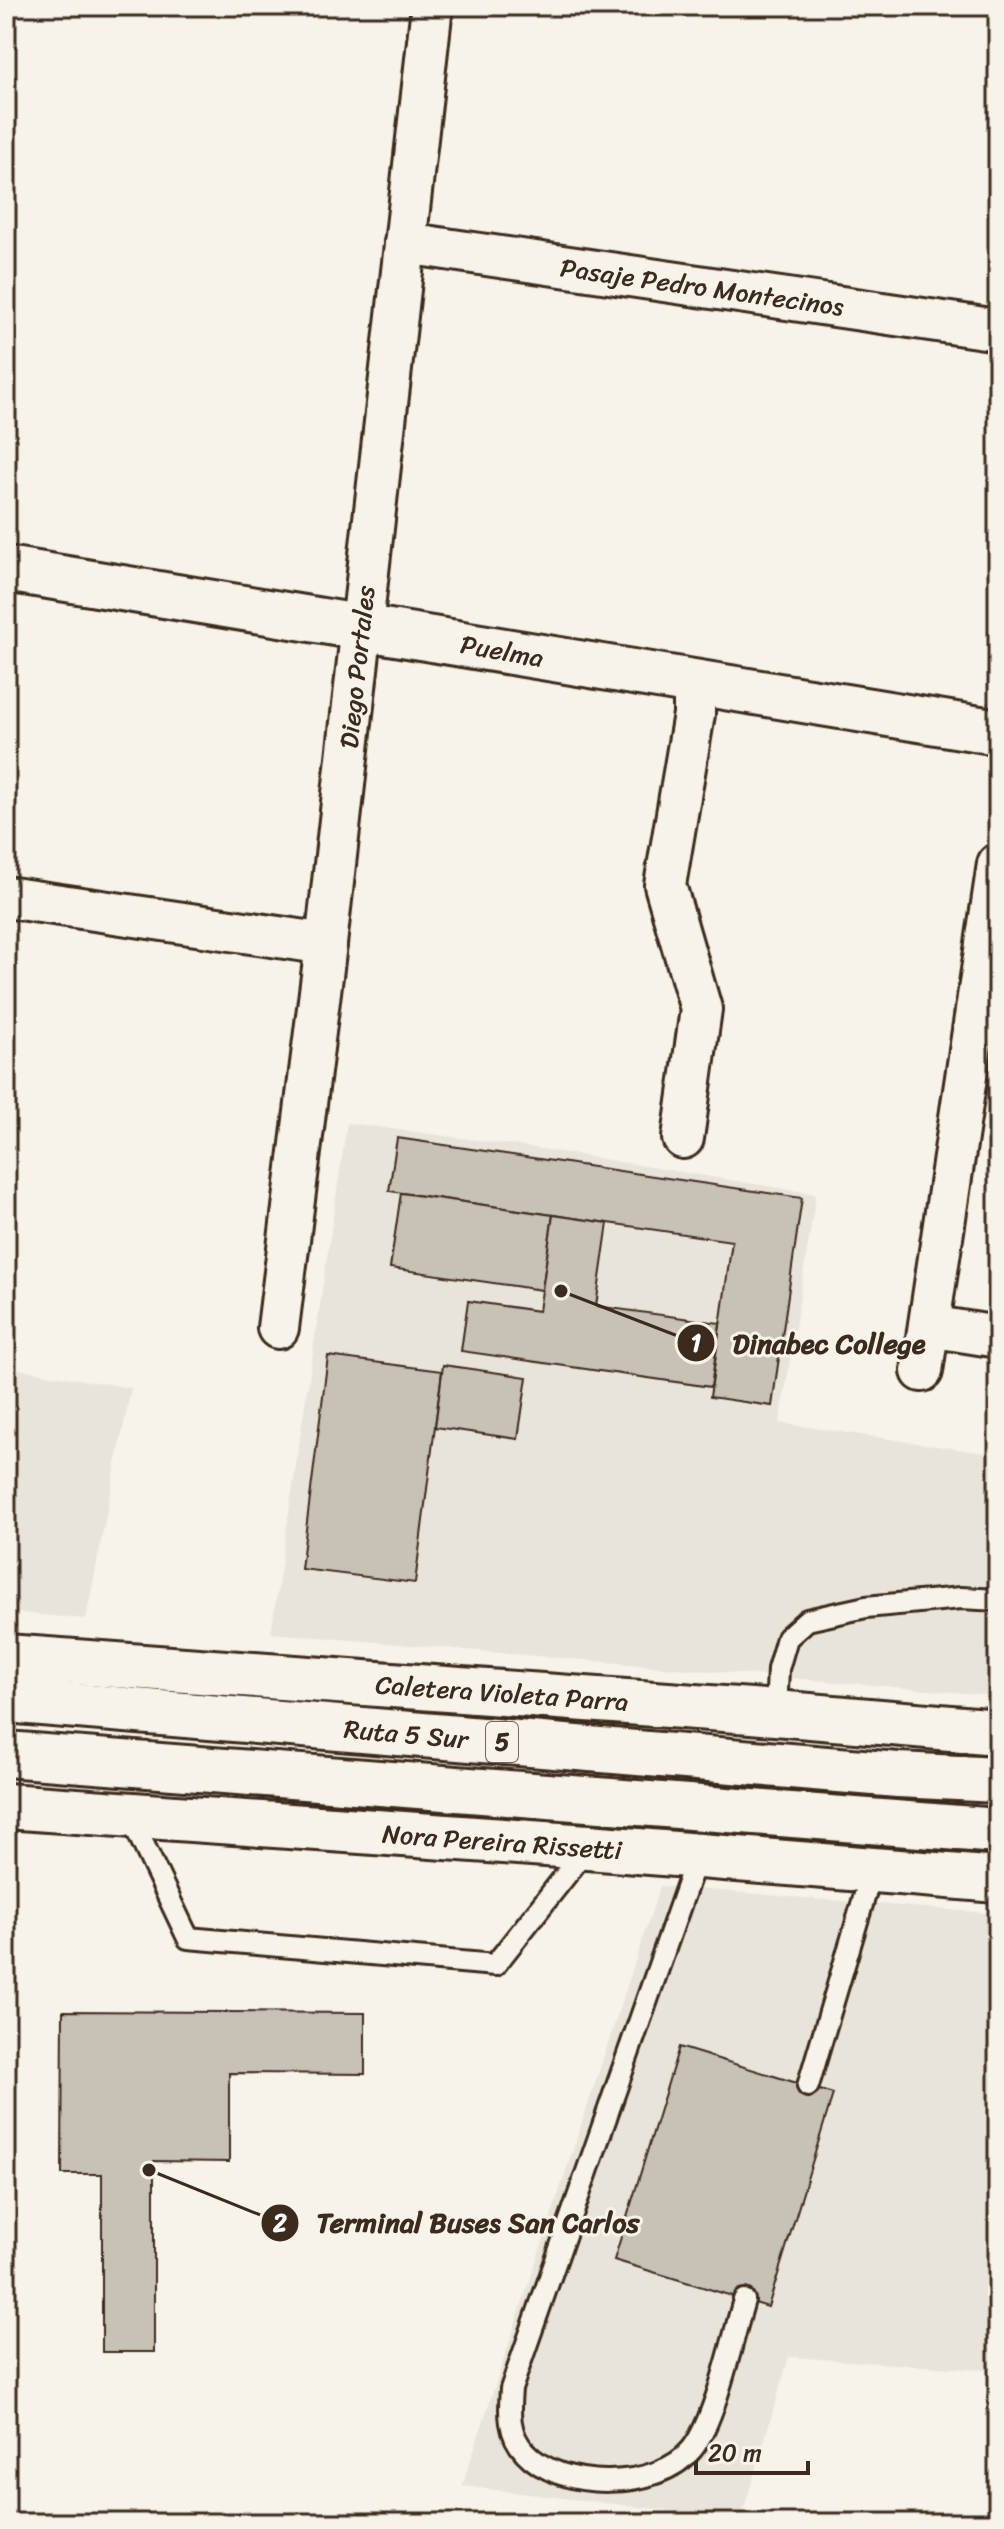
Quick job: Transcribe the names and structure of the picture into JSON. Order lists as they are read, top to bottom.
{
  "streets": {
    "main road": [
      "Puelma",
      "Caletera Violeta Parra",
      "Ruta 5 Sur",
      "5",
      "Nora Pereira Rissetti"
    ],
    "street": ["Pasaje Pedro Montecinos", "Diego Portales"]
  },
  "crossings": [
    ["Pasaje Pedro Montecinos", "Diego Portales"],
    ["Puelma", "Diego Portales"]
  ],
  "places": ["Dinabec College", "Terminal Buses San Carlos"],
  "scale_bar": "20 m"
}
